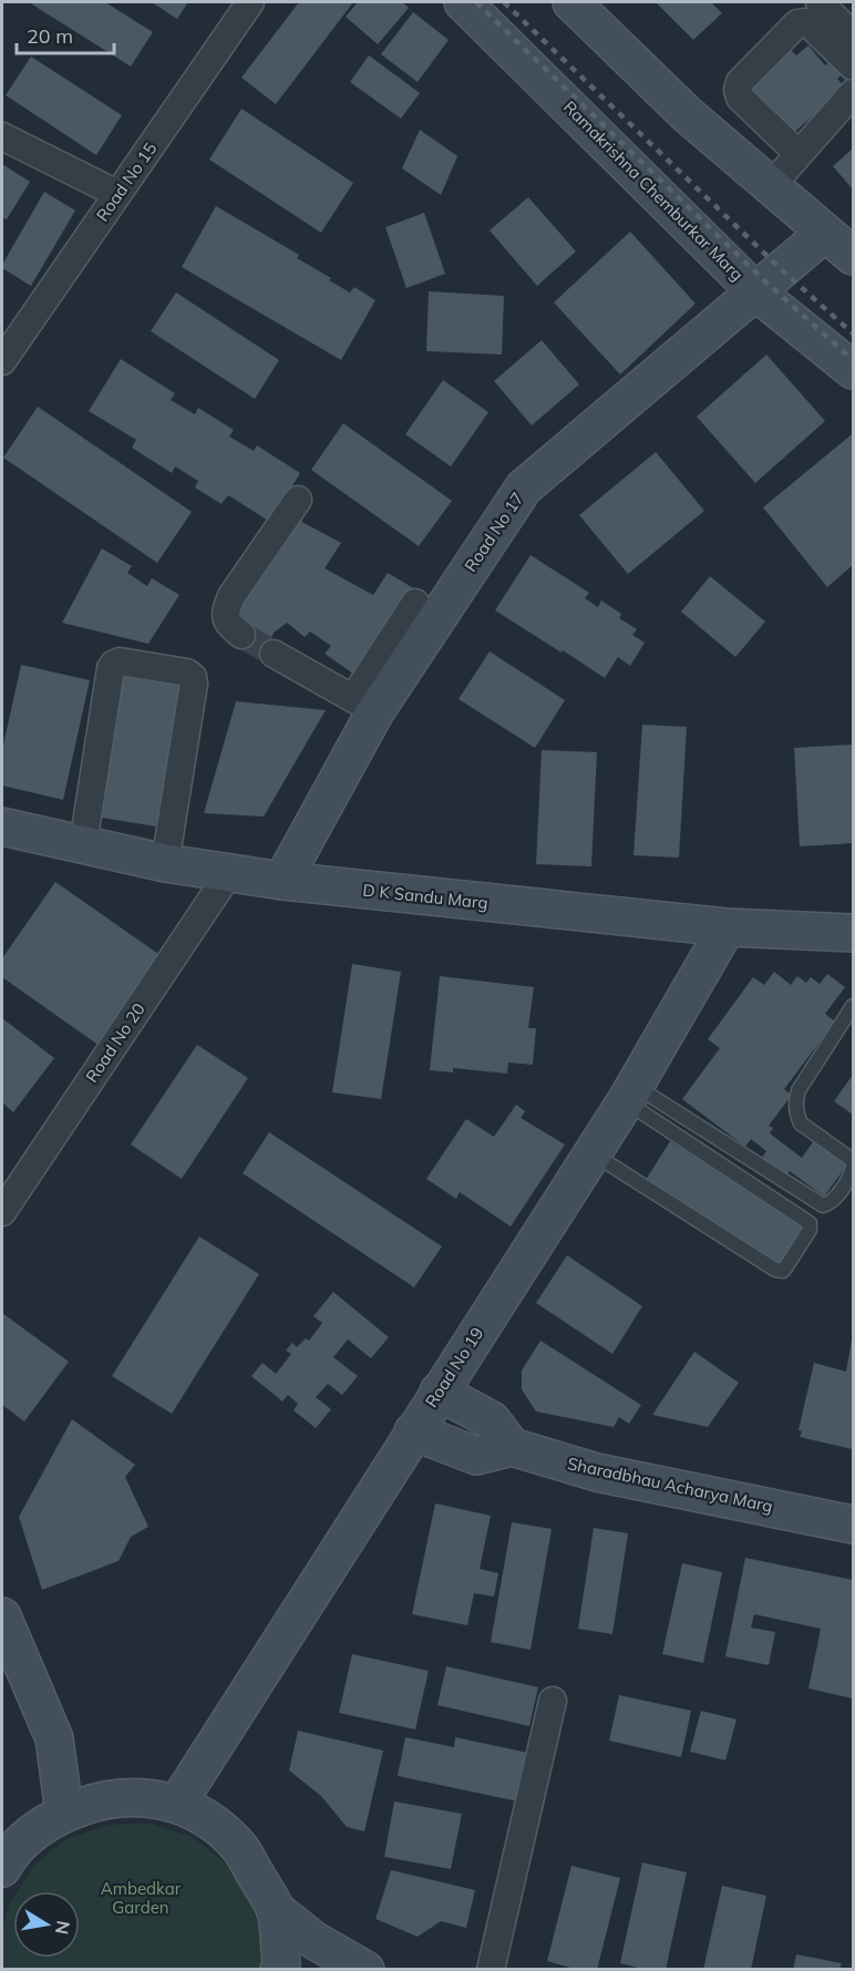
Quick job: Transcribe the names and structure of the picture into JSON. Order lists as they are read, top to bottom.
{
  "streets": {
    "main road": [
      "Ramakrishna Chemburkar Marg",
      "Road No 17",
      "D K Sandu Marg",
      "Road No 19",
      "Sharadbhau Acharya Marg"
    ],
    "street": ["Road No 15", "Road No 20"]
  },
  "crossings": [
    ["Ramakrishna Chemburkar Marg", "Road No 17"],
    ["Road No 17", "D K Sandu Marg"],
    ["D K Sandu Marg", "Road No 20"],
    ["D K Sandu Marg", "Road No 19"]
  ],
  "parks": ["Ambedkar Garden"],
  "scale_bar": "20 m",
  "north": "right"
}
